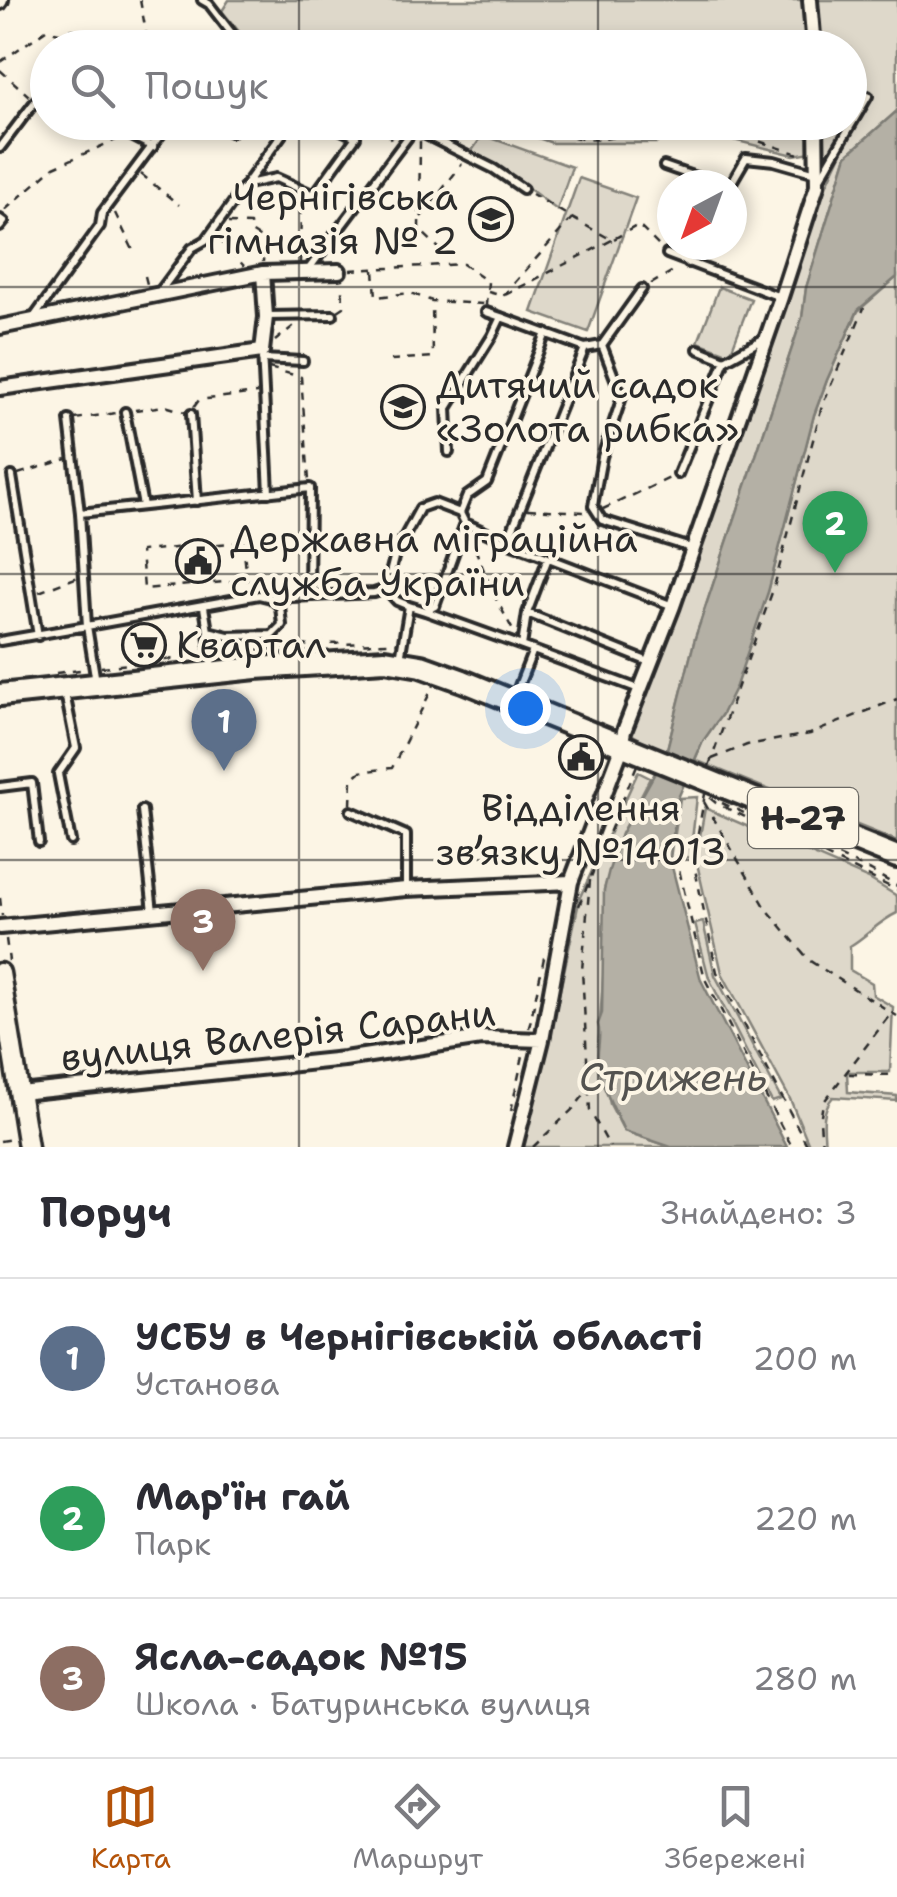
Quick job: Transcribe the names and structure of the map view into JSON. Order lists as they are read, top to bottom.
{
  "streets": {
    "main road": ["Н-27"],
    "street": ["вулиця Валерія Сарани"]
  },
  "water": ["Стрижень"],
  "places": {
    "school or university": ["Чернігівська гімназія № 2", "Дитячий садок «Золота рибка»"],
    "public building": ["Державна міграційна служба України", "Відділення зв’язку №14013"],
    "supermarket": ["Квартал"]
  },
  "north": "bottom left",
  "page": {
    "search": "Пошук",
    "pins": ["2", "1", "3"],
    "heading": ["Поруч", "Знайдено: 3"],
    "list": [
      {
        "mark": "1",
        "name": "УСБУ в Чернігівській області",
        "note": "Установа",
        "value": "200 m"
      },
      {
        "mark": "2",
        "name": "Мар'їн гай",
        "note": "Парк",
        "value": "220 m"
      },
      {
        "mark": "3",
        "name": "Ясла-садок №15",
        "note": "Школа · Батуринська вулиця",
        "value": "280 m"
      }
    ],
    "nav": ["Карта", "Маршрут", "Збережені"]
  }
}
